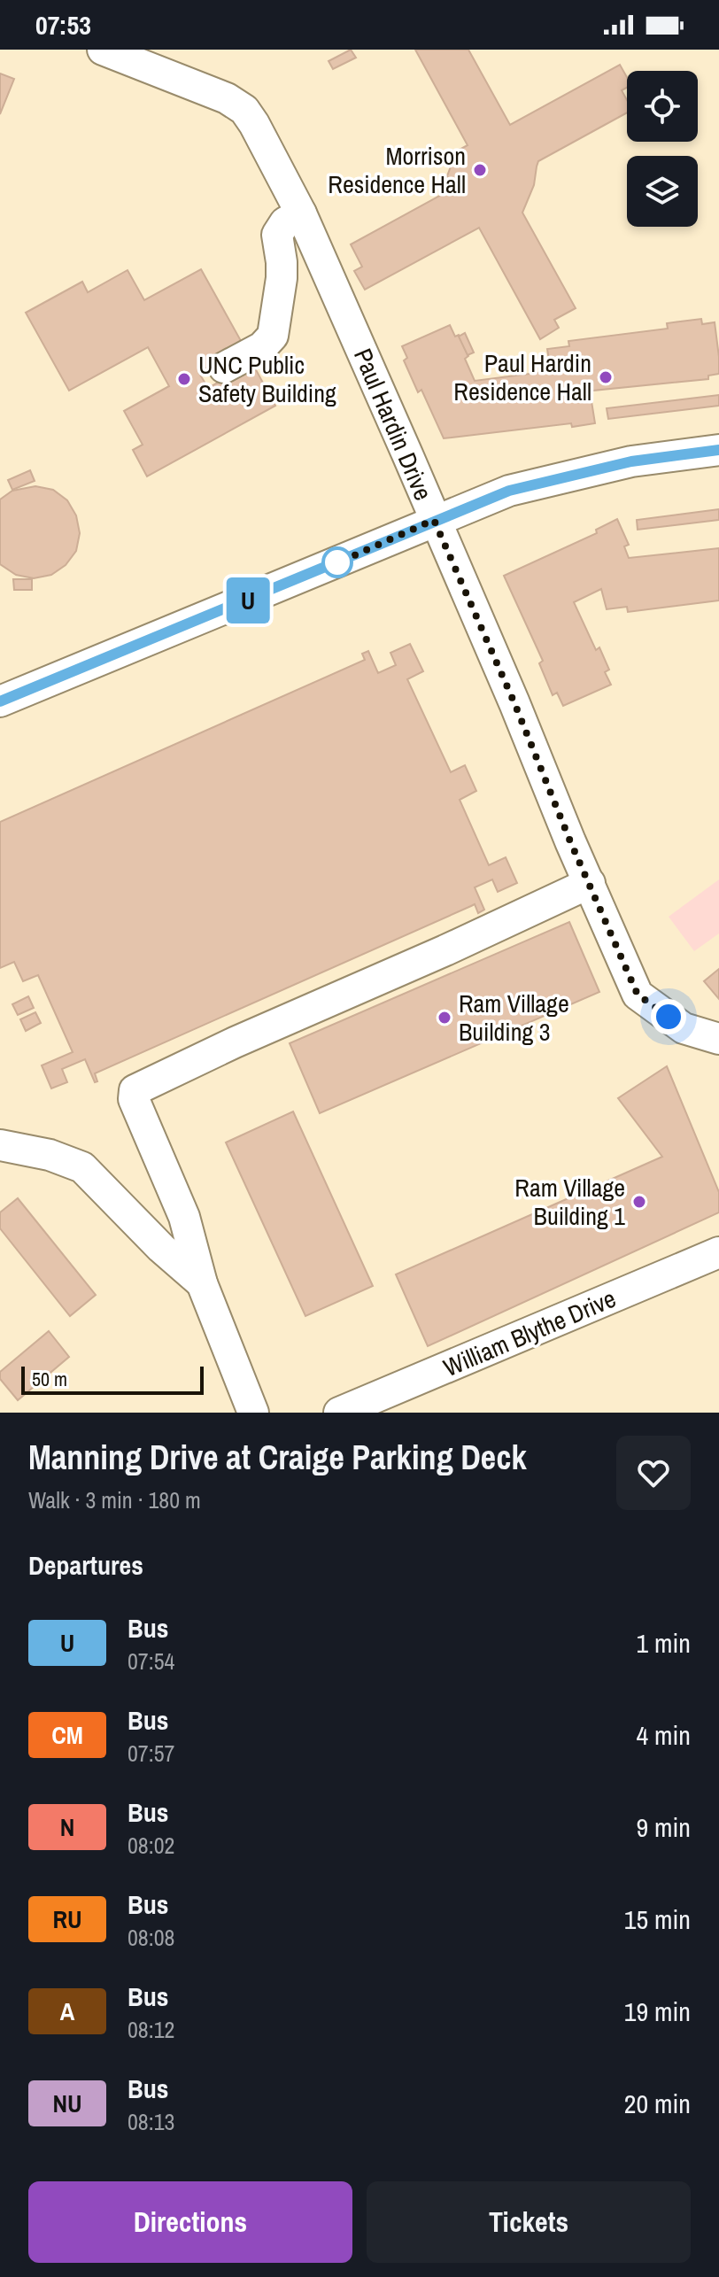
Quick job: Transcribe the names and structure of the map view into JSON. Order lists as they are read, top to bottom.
{
  "streets": {
    "street": ["Paul Hardin Drive", "William Blythe Drive"]
  },
  "places": [
    "Morrison Residence Hall",
    "Paul Hardin Residence Hall",
    "UNC Public Safety Building",
    "Ram Village Building 3",
    "Ram Village Building 1"
  ],
  "lines": ["bus line U"],
  "scale_bar": "50 m",
  "page": {
    "status": "07:53",
    "on_map": "U",
    "scale": "50 m",
    "heading": [
      ["Manning Drive at Craige Parking Deck", "Walk · 3 min · 180 m"],
      "Departures"
    ],
    "list": [
      {
        "mark": "U",
        "name": "Bus",
        "note": "07:54",
        "value": "1 min"
      },
      {
        "mark": "CM",
        "name": "Bus",
        "note": "07:57",
        "value": "4 min"
      },
      {
        "mark": "N",
        "name": "Bus",
        "note": "08:02",
        "value": "9 min"
      },
      {
        "mark": "RU",
        "name": "Bus",
        "note": "08:08",
        "value": "15 min"
      },
      {
        "mark": "A",
        "name": "Bus",
        "note": "08:12",
        "value": "19 min"
      },
      {
        "mark": "NU",
        "name": "Bus",
        "note": "08:13",
        "value": "20 min"
      }
    ],
    "buttons": ["Directions", "Tickets"]
  }
}
